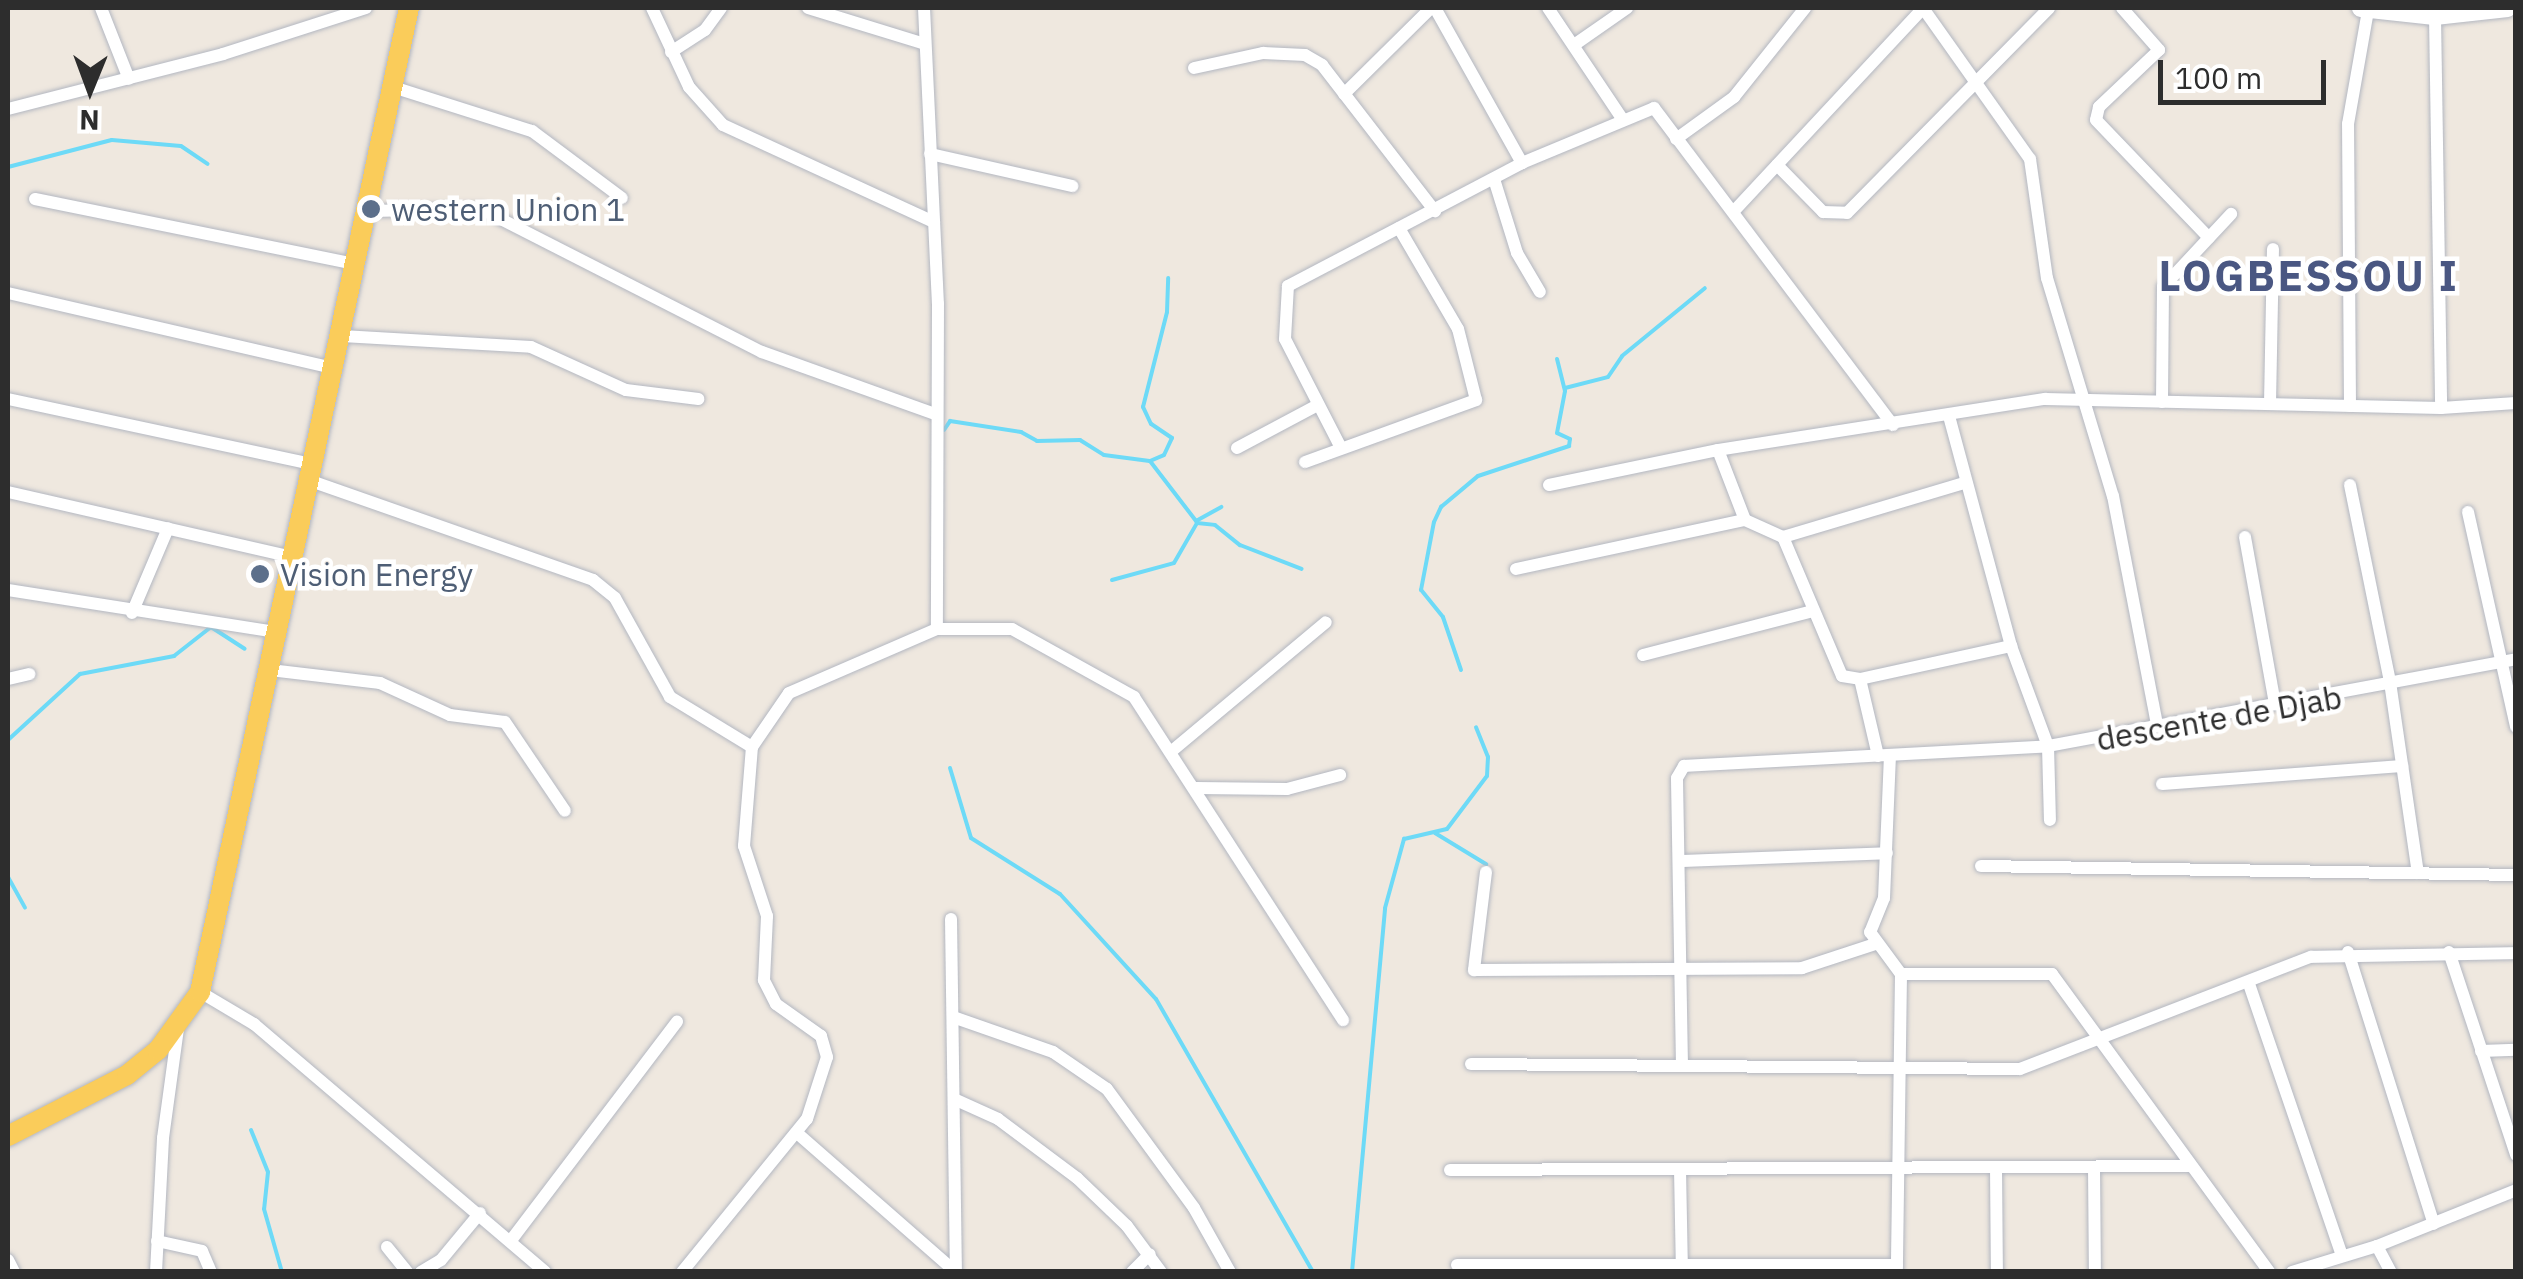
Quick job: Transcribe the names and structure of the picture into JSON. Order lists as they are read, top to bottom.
{
  "streets": {
    "street": ["descente de Djab"]
  },
  "districts": ["LOGBESSOU I"],
  "places": ["western Union 1", "Vision Energy"],
  "scale_bar": "100 m",
  "north": "bottom"
}
